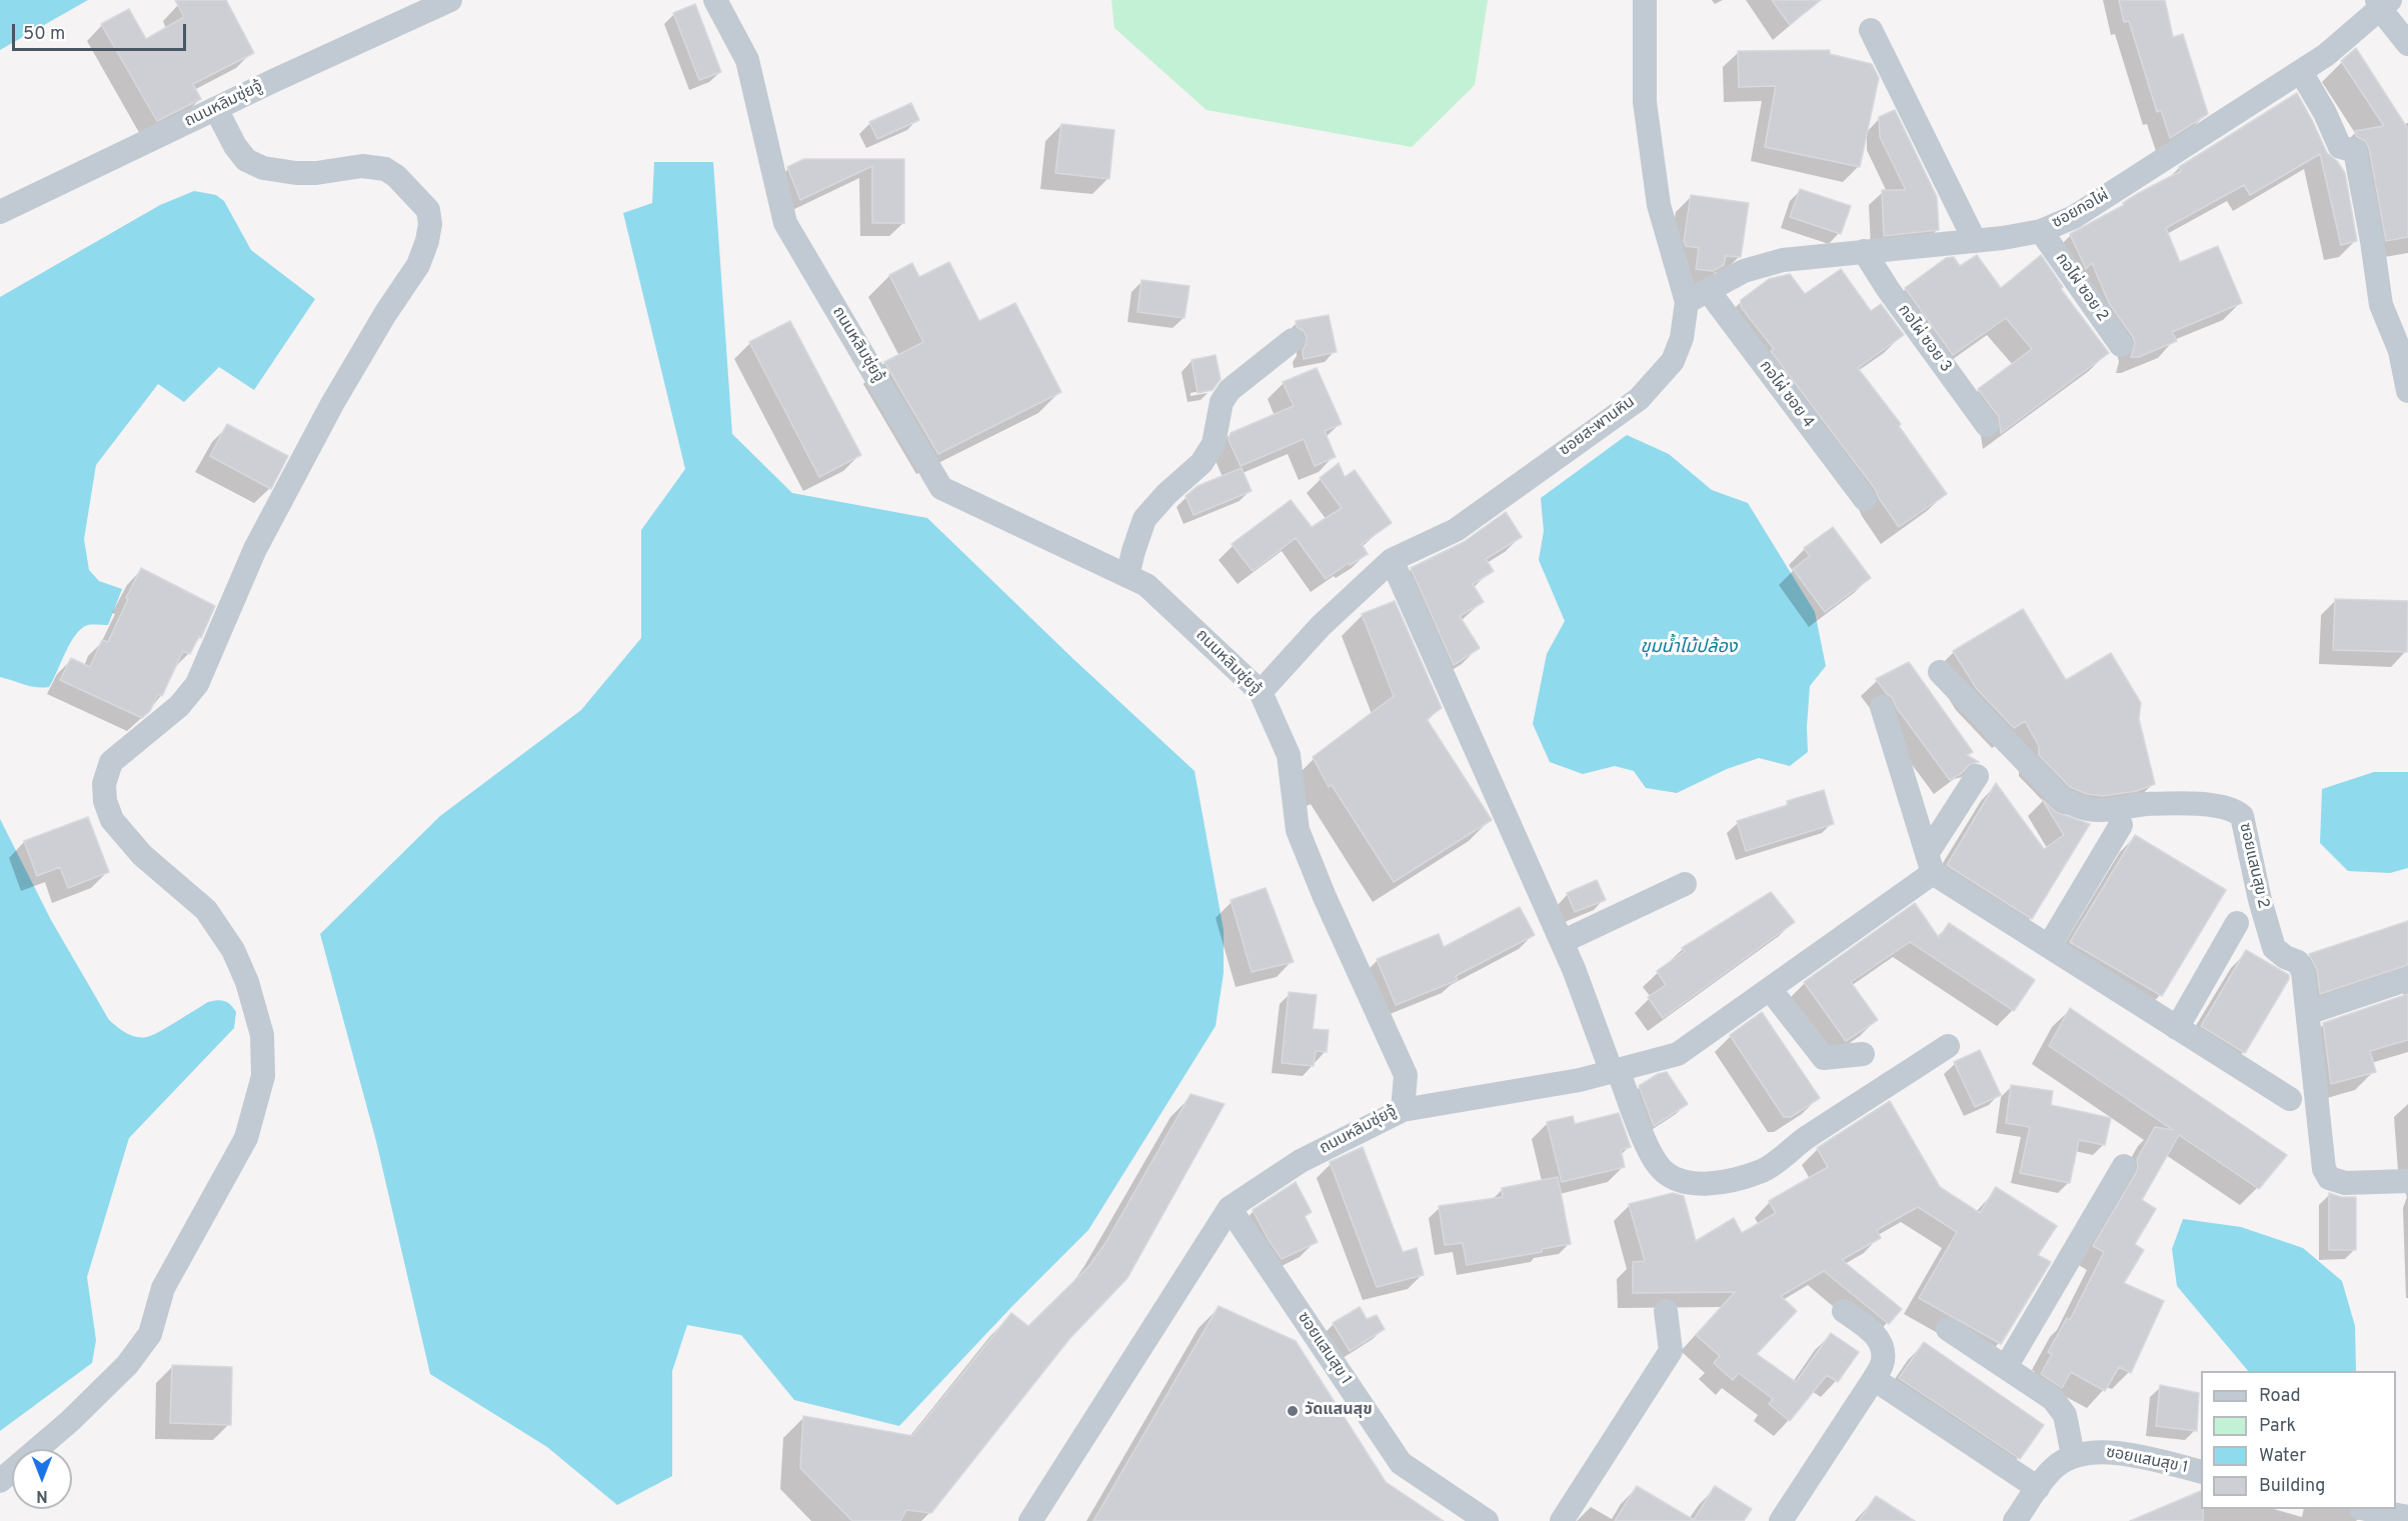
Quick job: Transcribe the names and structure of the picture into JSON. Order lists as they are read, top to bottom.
{
  "streets": {
    "street": [
      "ถนนหลิมซุ่ยจู้",
      "ซอยกอไผ่",
      "กอไผ่ ซอย 2",
      "กอไผ่ ซอย 3",
      "กอไผ่ ซอย 4",
      "ซอยสะพานหิน",
      "ซอยแสนสุข 2",
      "ซอยแสนสุข 1"
    ]
  },
  "crossings": [
    ["ถนนหลิมซุ่ยจู้", "ซอยสะพานหิน"],
    ["ถนนหลิมซุ่ยจู้", "ซอยแสนสุข 1"],
    ["ซอยกอไผ่", "กอไผ่ ซอย 2"],
    ["ซอยกอไผ่", "กอไผ่ ซอย 3"],
    ["ซอยกอไผ่", "กอไผ่ ซอย 4"],
    ["ซอยกอไผ่", "ซอยสะพานหิน"],
    ["กอไผ่ ซอย 4", "ซอยสะพานหิน"]
  ],
  "water": ["ขุมน้ำไม้ปล้อง"],
  "places": ["วัดแสนสุข"],
  "legend": [
    "Road",
    "Park",
    "Water",
    "Building"
  ],
  "scale_bar": "50 m",
  "north": "bottom"
}
